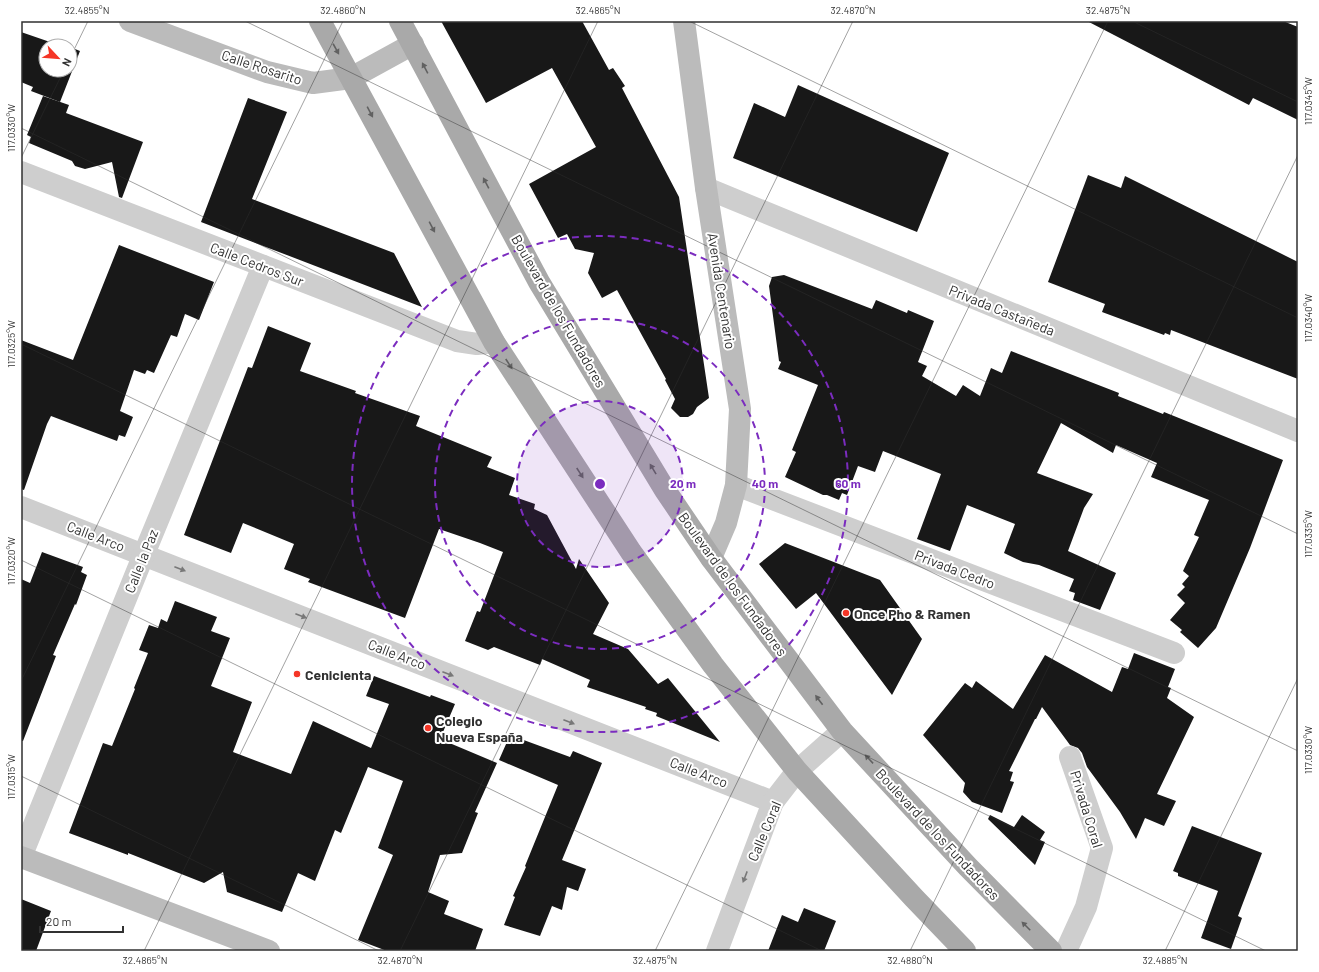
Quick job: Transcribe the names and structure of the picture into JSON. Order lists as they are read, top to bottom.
{
  "streets": {
    "main road": ["Boulevard de los Fundadores"],
    "street": [
      "Calle Rosarito",
      "Calle Cedros Sur",
      "Avenida Centenario",
      "Privada Castañeda",
      "Calle Arco",
      "Calle la Paz",
      "Privada Cedro",
      "Privada Coral",
      "Calle Coral"
    ]
  },
  "crossings": [
    ["Calle Rosarito", "Boulevard de los Fundadores"],
    ["Calle Cedros Sur", "Calle la Paz"],
    ["Avenida Centenario", "Privada Castañeda"],
    ["Avenida Centenario", "Boulevard de los Fundadores"],
    ["Avenida Centenario", "Privada Cedro"],
    ["Boulevard de los Fundadores", "Calle Coral"],
    ["Calle Arco", "Calle la Paz"],
    ["Calle Arco", "Calle Coral"]
  ],
  "one_way": ["Calle Arco", "Calle Coral"],
  "places": ["Once Pho & Ramen", "Cenicienta", "Colegio Nueva España"],
  "scale_bar": "20 m",
  "north": "bottom right",
  "coordinates": [
    "32.4855°N",
    "32.4860°N",
    "32.4865°N",
    "32.4870°N",
    "32.4875°N",
    "117.0345°W",
    "117.0330°W",
    "117.0340°W",
    "117.0325°W",
    "117.0335°W",
    "117.0320°W",
    "117.0315°W",
    "32.4880°N",
    "32.4885°N"
  ],
  "rings": ["20 m", "40 m", "60 m"]
}
